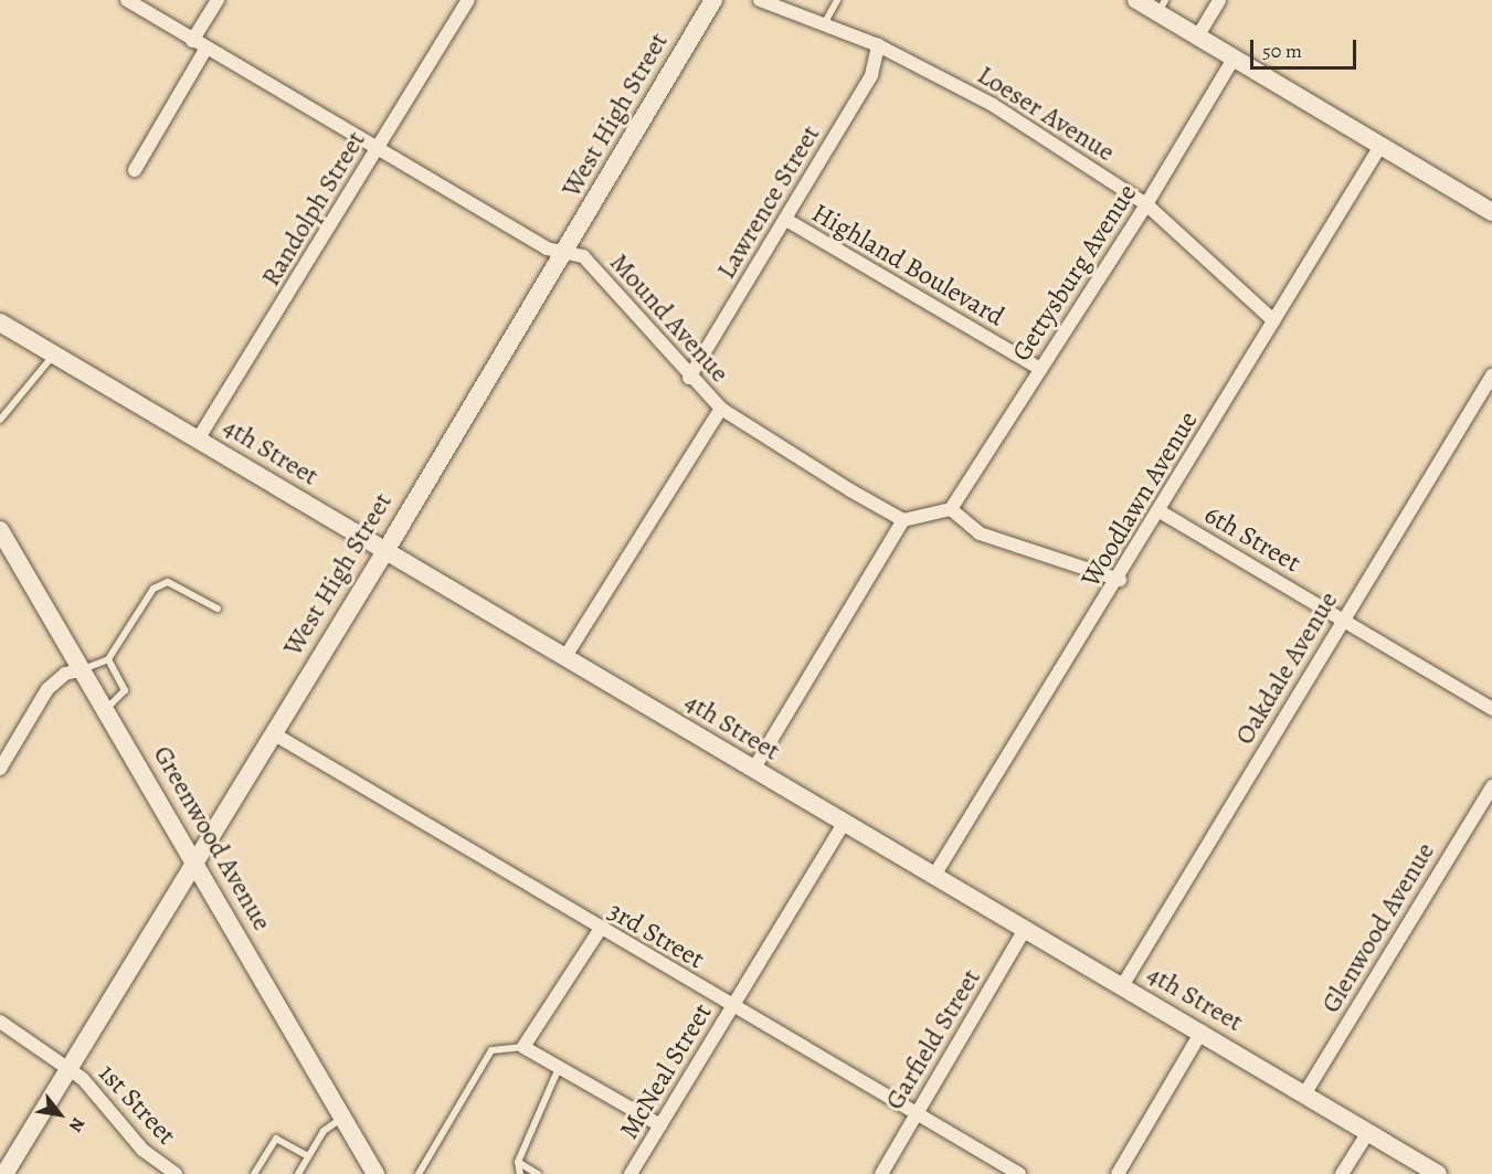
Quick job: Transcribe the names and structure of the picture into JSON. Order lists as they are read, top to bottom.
{
  "streets": {
    "street": [
      "Loeser Avenue",
      "West High Street",
      "Lawrence Street",
      "Randolph Street",
      "Highland Boulevard",
      "Gettysburg Avenue",
      "Mound Avenue",
      "4th Street",
      "Woodlawn Avenue",
      "6th Street",
      "Oakdale Avenue",
      "Greenwood Avenue",
      "Glenwood Avenue",
      "3rd Street",
      "Garfield Street",
      "McNeal Street",
      "1st Street"
    ]
  },
  "crossings": [
    ["Loeser Avenue", "Lawrence Street"],
    ["Loeser Avenue", "Gettysburg Avenue"],
    ["Loeser Avenue", "Woodlawn Avenue"],
    ["West High Street", "Mound Avenue"],
    ["West High Street", "4th Street"],
    ["West High Street", "Greenwood Avenue"],
    ["West High Street", "3rd Street"],
    ["West High Street", "1st Street"],
    ["Lawrence Street", "Highland Boulevard"],
    ["Lawrence Street", "Mound Avenue"],
    ["Randolph Street", "Mound Avenue"],
    ["Randolph Street", "4th Street"],
    ["Highland Boulevard", "Gettysburg Avenue"],
    ["4th Street", "Woodlawn Avenue"],
    ["4th Street", "Oakdale Avenue"],
    ["4th Street", "Glenwood Avenue"],
    ["4th Street", "Garfield Street"],
    ["4th Street", "McNeal Street"],
    ["Woodlawn Avenue", "6th Street"],
    ["6th Street", "Oakdale Avenue"],
    ["3rd Street", "Garfield Street"],
    ["3rd Street", "McNeal Street"]
  ],
  "scale_bar": "50 m",
  "north": "bottom right"
}
